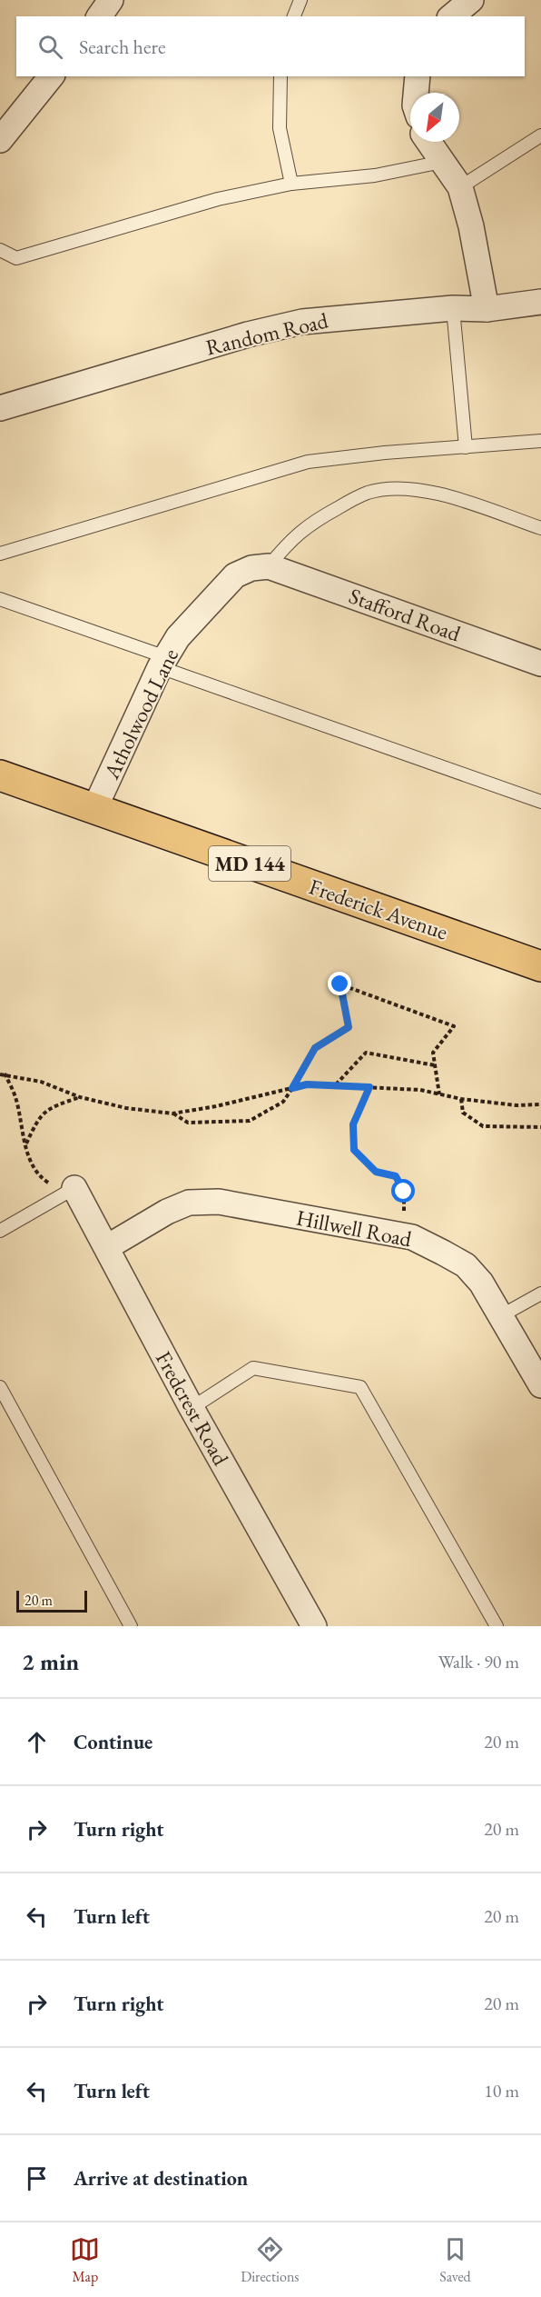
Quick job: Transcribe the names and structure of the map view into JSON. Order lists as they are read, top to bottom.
{
  "streets": {
    "main road": ["MD 144", "Frederick Avenue"],
    "street": [
      "Random Road",
      "Stafford Road",
      "Atholwood Lane",
      "Hillwell Road",
      "Fredcrest Road"
    ]
  },
  "crossings": [
    ["Stafford Road", "Atholwood Lane"],
    ["Atholwood Lane", "Frederick Avenue"],
    ["Hillwell Road", "Fredcrest Road"]
  ],
  "scale_bar": "20 m",
  "north": "bottom left",
  "page": {
    "search": "Search here",
    "scale": "20 m",
    "heading": ["2 min", "Walk · 90 m"],
    "list": [
      ["Continue", "20 m"],
      ["Turn right", "20 m"],
      ["Turn left", "20 m"],
      ["Turn right", "20 m"],
      ["Turn left", "10 m"],
      "Arrive at destination"
    ],
    "nav": ["Map", "Directions", "Saved"]
  }
}
